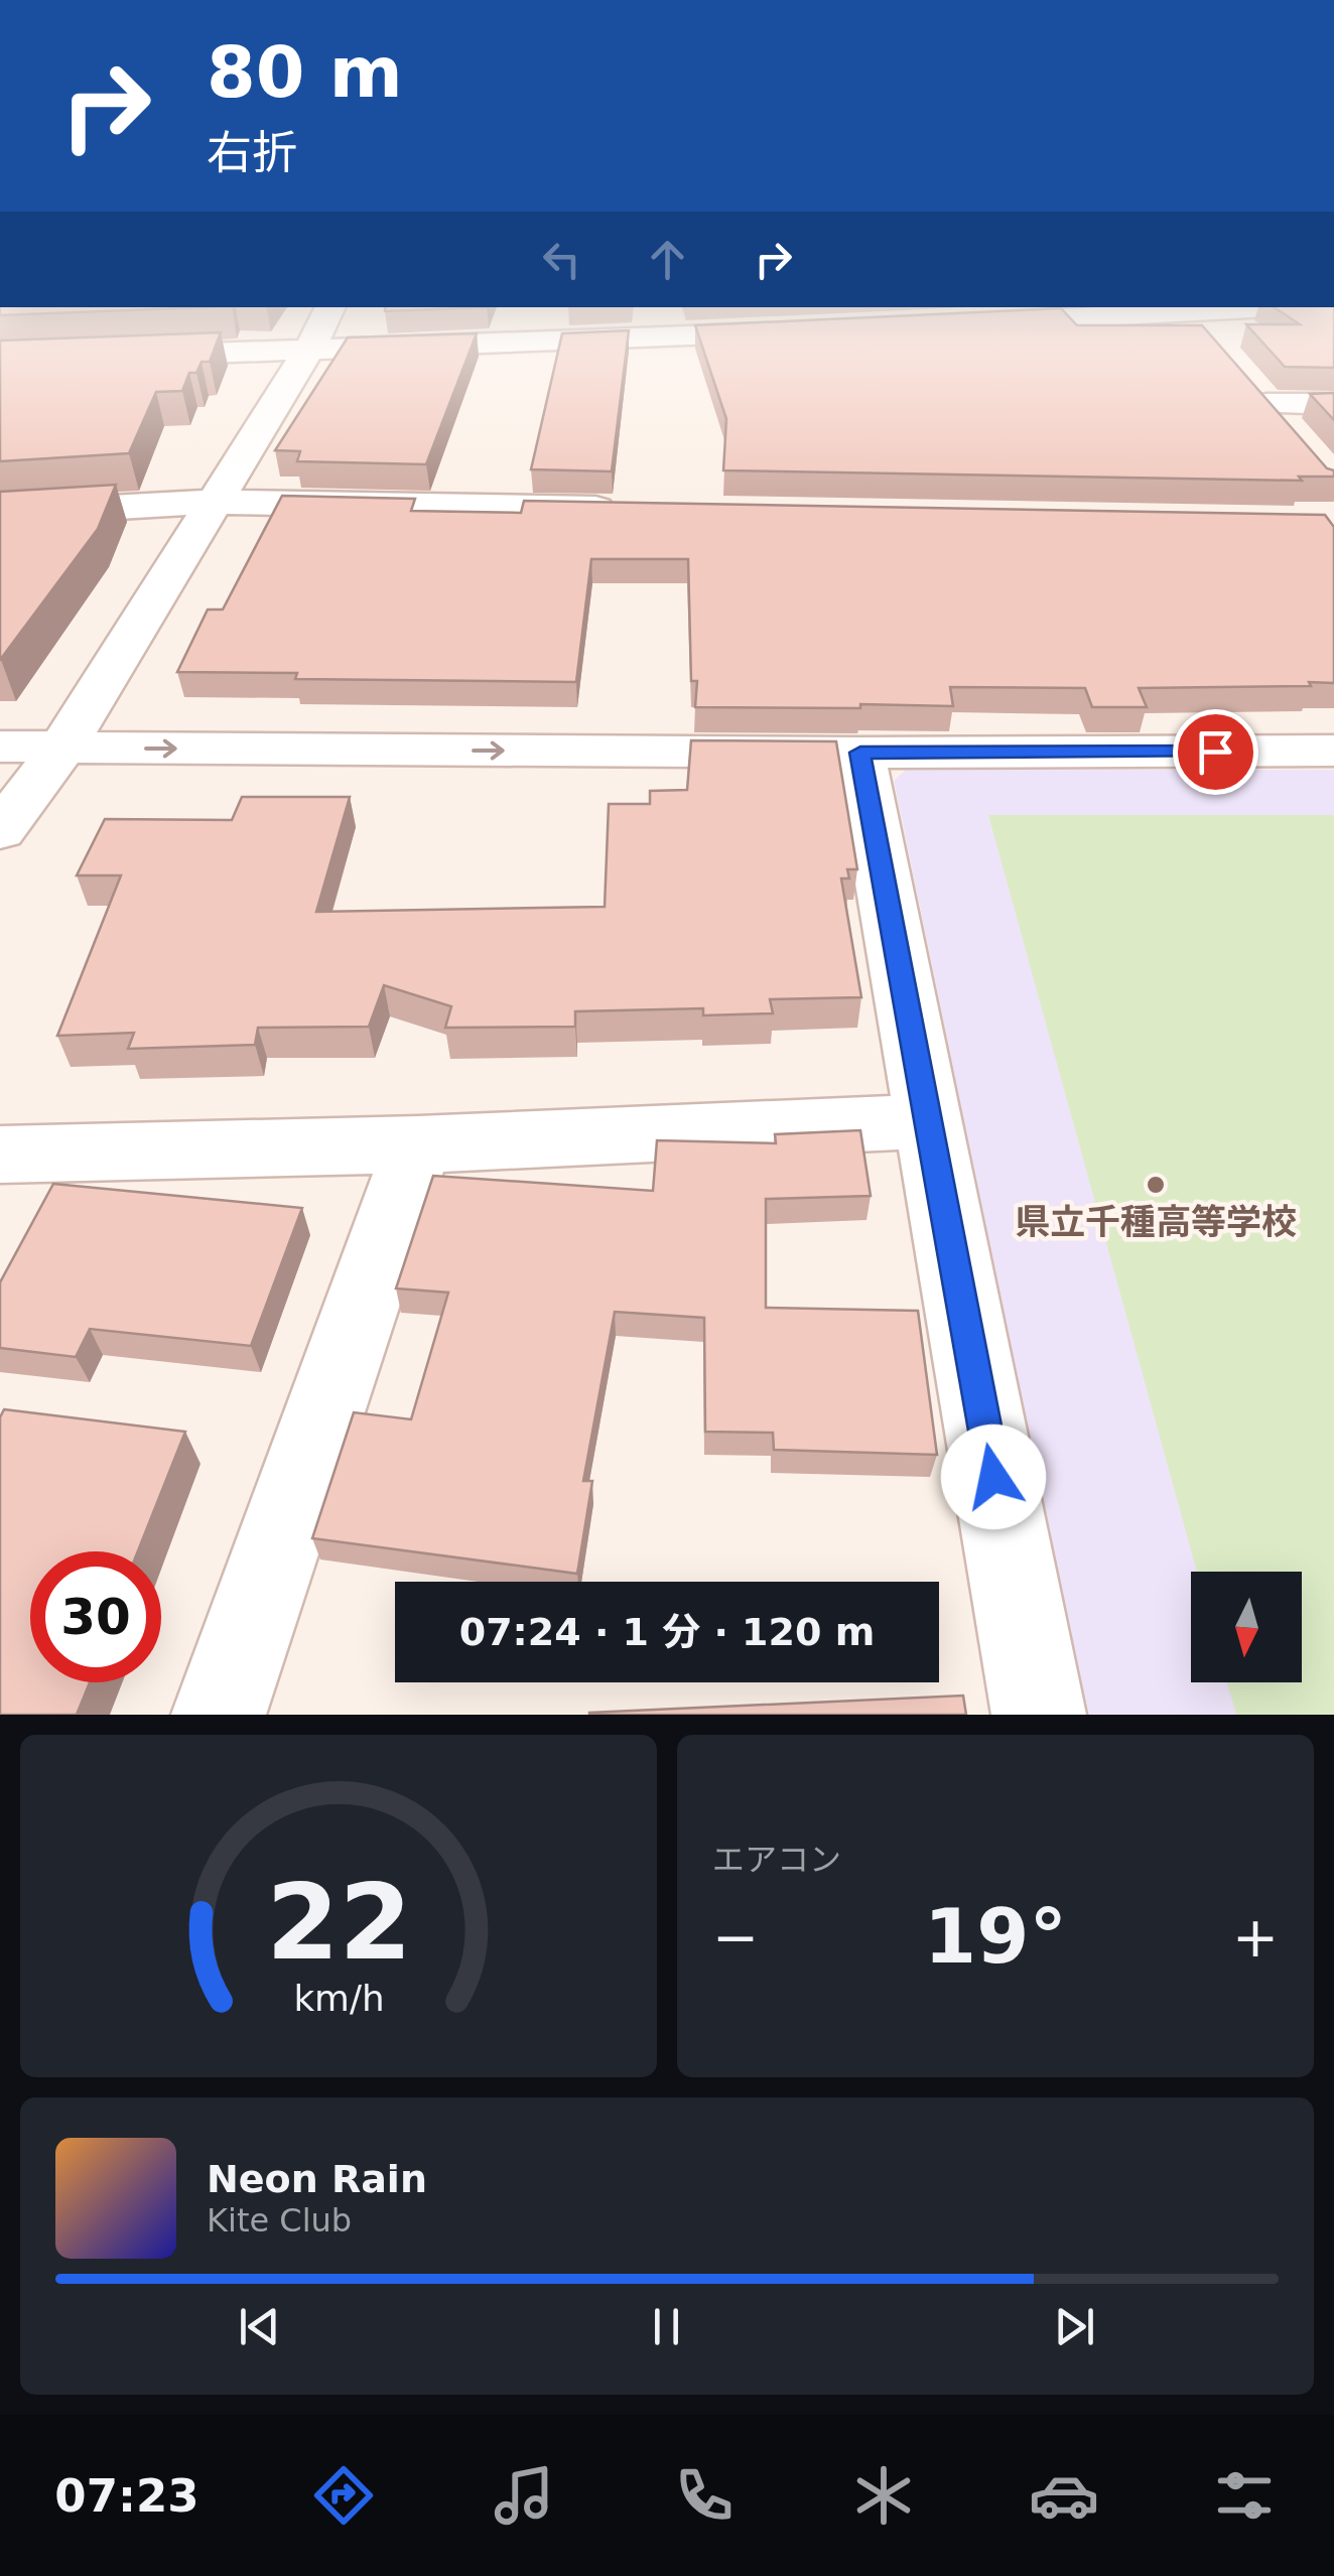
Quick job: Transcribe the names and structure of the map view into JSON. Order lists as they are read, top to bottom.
{
  "places": ["県立千種高等学校"],
  "north": "bottom",
  "page": {
    "turn": ["80 m", "右折"],
    "limit": "30",
    "trip": "07:24 · 1 分 · 120 m",
    "tile": "エアコン",
    "heat": ["−", "19°", "+"],
    "song": ["Neon Rain", "Kite Club"],
    "tabs": "07:23",
    "gauge": ["22", "km/h"]
  }
}
